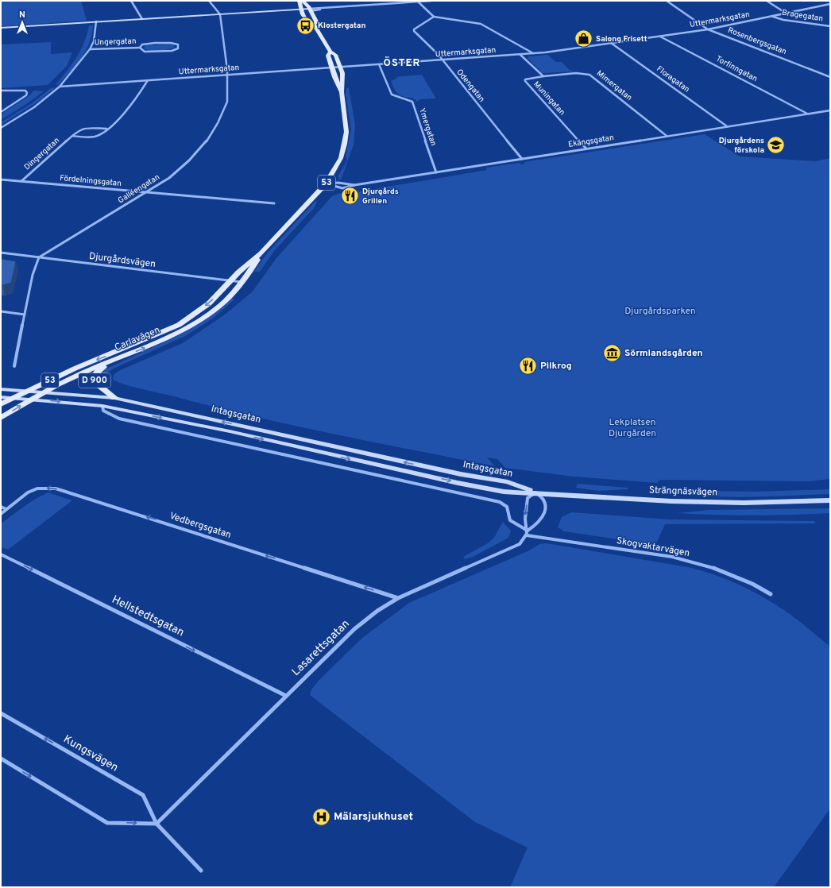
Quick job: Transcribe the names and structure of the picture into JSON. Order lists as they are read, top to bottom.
{
  "streets": {
    "main road": [
      "53",
      "Carlavägen",
      "D 900",
      "Intagsgatan",
      "Strängnäsvägen"
    ],
    "street": [
      "Bragegatan",
      "Uttermarksgatan",
      "Rosenbergsgatan",
      "Ungergatan",
      "Torfinngatan",
      "Floragatan",
      "Odengatan",
      "Mimergatan",
      "Muningatan",
      "Ymergatan",
      "Ekängsgatan",
      "Dingergatan",
      "Fördelningsgatan",
      "Galléengatan",
      "Djurgårdsvägen",
      "Vedbergsgatan",
      "Skogvaktarvägen",
      "Hellstedtsgatan",
      "Lasarettsgatan",
      "Kungsvägen"
    ]
  },
  "crossings": [
    ["Bragegatan", "Uttermarksgatan"],
    ["Uttermarksgatan", "Rosenbergsgatan"],
    ["Uttermarksgatan", "Torfinngatan"],
    ["Uttermarksgatan", "Floragatan"],
    ["Uttermarksgatan", "Odengatan"],
    ["Uttermarksgatan", "Muningatan"],
    ["Uttermarksgatan", "Ymergatan"],
    ["Uttermarksgatan", "Dingergatan"],
    ["Uttermarksgatan", "Galléengatan"],
    ["Uttermarksgatan", "Carlavägen"],
    ["Torfinngatan", "Ekängsgatan"],
    ["Floragatan", "Ekängsgatan"],
    ["Odengatan", "Ekängsgatan"],
    ["Mimergatan", "Muningatan"],
    ["Mimergatan", "Ekängsgatan"],
    ["Muningatan", "Ekängsgatan"],
    ["Ymergatan", "Ekängsgatan"],
    ["Ekängsgatan", "Carlavägen"],
    ["Dingergatan", "Fördelningsgatan"],
    ["Fördelningsgatan", "Galléengatan"],
    ["Galléengatan", "Djurgårdsvägen"],
    ["Djurgårdsvägen", "Carlavägen"],
    ["Carlavägen", "D 900"],
    ["Carlavägen", "Intagsgatan"],
    ["D 900", "Intagsgatan"],
    ["Intagsgatan", "Strängnäsvägen"],
    ["Vedbergsgatan", "Lasarettsgatan"],
    ["Skogvaktarvägen", "Lasarettsgatan"],
    ["Hellstedtsgatan", "Lasarettsgatan"],
    ["Lasarettsgatan", "Kungsvägen"]
  ],
  "one_way": ["Vedbergsgatan", "Hellstedtsgatan", "Kungsvägen"],
  "districts": ["ÖSTER"],
  "parks": ["Djurgårdsparken", "Lekplatsen Djurgården"],
  "places": {
    "bus stop": ["Klostergatan"],
    "shop": ["Salong Frisett"],
    "school or university": ["Djurgårdens förskola"],
    "restaurant": ["Djurgårds Grillen", "Pilkrog"],
    "museum": ["Sörmlandsgården"],
    "hospital": ["Mälarsjukhuset"]
  },
  "north": "top"
}
